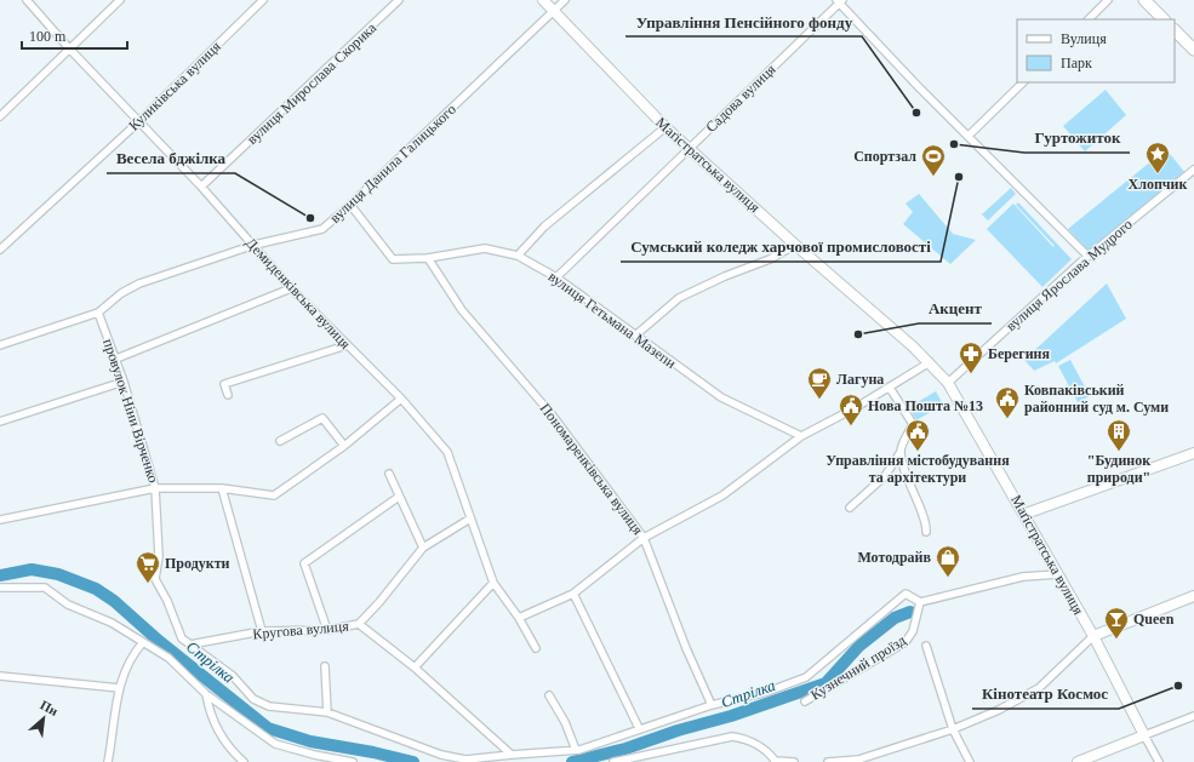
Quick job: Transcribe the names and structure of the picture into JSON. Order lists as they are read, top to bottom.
{
  "streets": {
    "street": [
      "вулиця Мирослава Скорика",
      "Куликівська вулиця",
      "Садова вулиця",
      "вулиця Данила Галицького",
      "Маґістратська вулиця",
      "вулиця Ярослава Мудрого",
      "Демиденківська вулиця",
      "вулиця Гетьмана Мазепи",
      "провулок Ніни Вірченко",
      "Пономаренківська вулиця",
      "Кругова вулиця",
      "Кузнечний проїзд"
    ]
  },
  "crossings": [
    ["вулиця Мирослава Скорика", "Демиденківська вулиця"],
    ["Куликівська вулиця", "Демиденківська вулиця"],
    ["Садова вулиця", "Маґістратська вулиця"],
    ["Садова вулиця", "вулиця Гетьмана Мазепи"],
    ["вулиця Данила Галицького", "Маґістратська вулиця"],
    ["вулиця Данила Галицького", "Демиденківська вулиця"],
    ["вулиця Данила Галицького", "вулиця Гетьмана Мазепи"],
    ["вулиця Данила Галицького", "провулок Ніни Вірченко"],
    ["Маґістратська вулиця", "вулиця Ярослава Мудрого"],
    ["вулиця Гетьмана Мазепи", "Пономаренківська вулиця"],
    ["провулок Ніни Вірченко", "Кругова вулиця"]
  ],
  "water": ["Стрілка"],
  "places": {
    "other": [
      "Управління Пенсійного фонду",
      "Гуртожиток",
      "Сумський коледж харчової промисловості",
      "Весела бджілка",
      "Акцент",
      "Кінотеатр Космос"
    ],
    "place": ["Хлопчик"],
    "sports": ["Спортзал"],
    "pharmacy": ["Берегиня"],
    "cafe": ["Лагуна"],
    "public building": ["Ковпаківський районний суд м. Суми", "Нова Пошта №13", "Управління містобудування та архітектури"],
    "building": ["\"Будинок природи\""],
    "shop": ["Мотодрайв"],
    "supermarket": ["Продукти"],
    "bar": ["Queen"]
  },
  "legend": ["Вулиця", "Парк"],
  "scale_bar": "100 m",
  "north": "top right"
}
